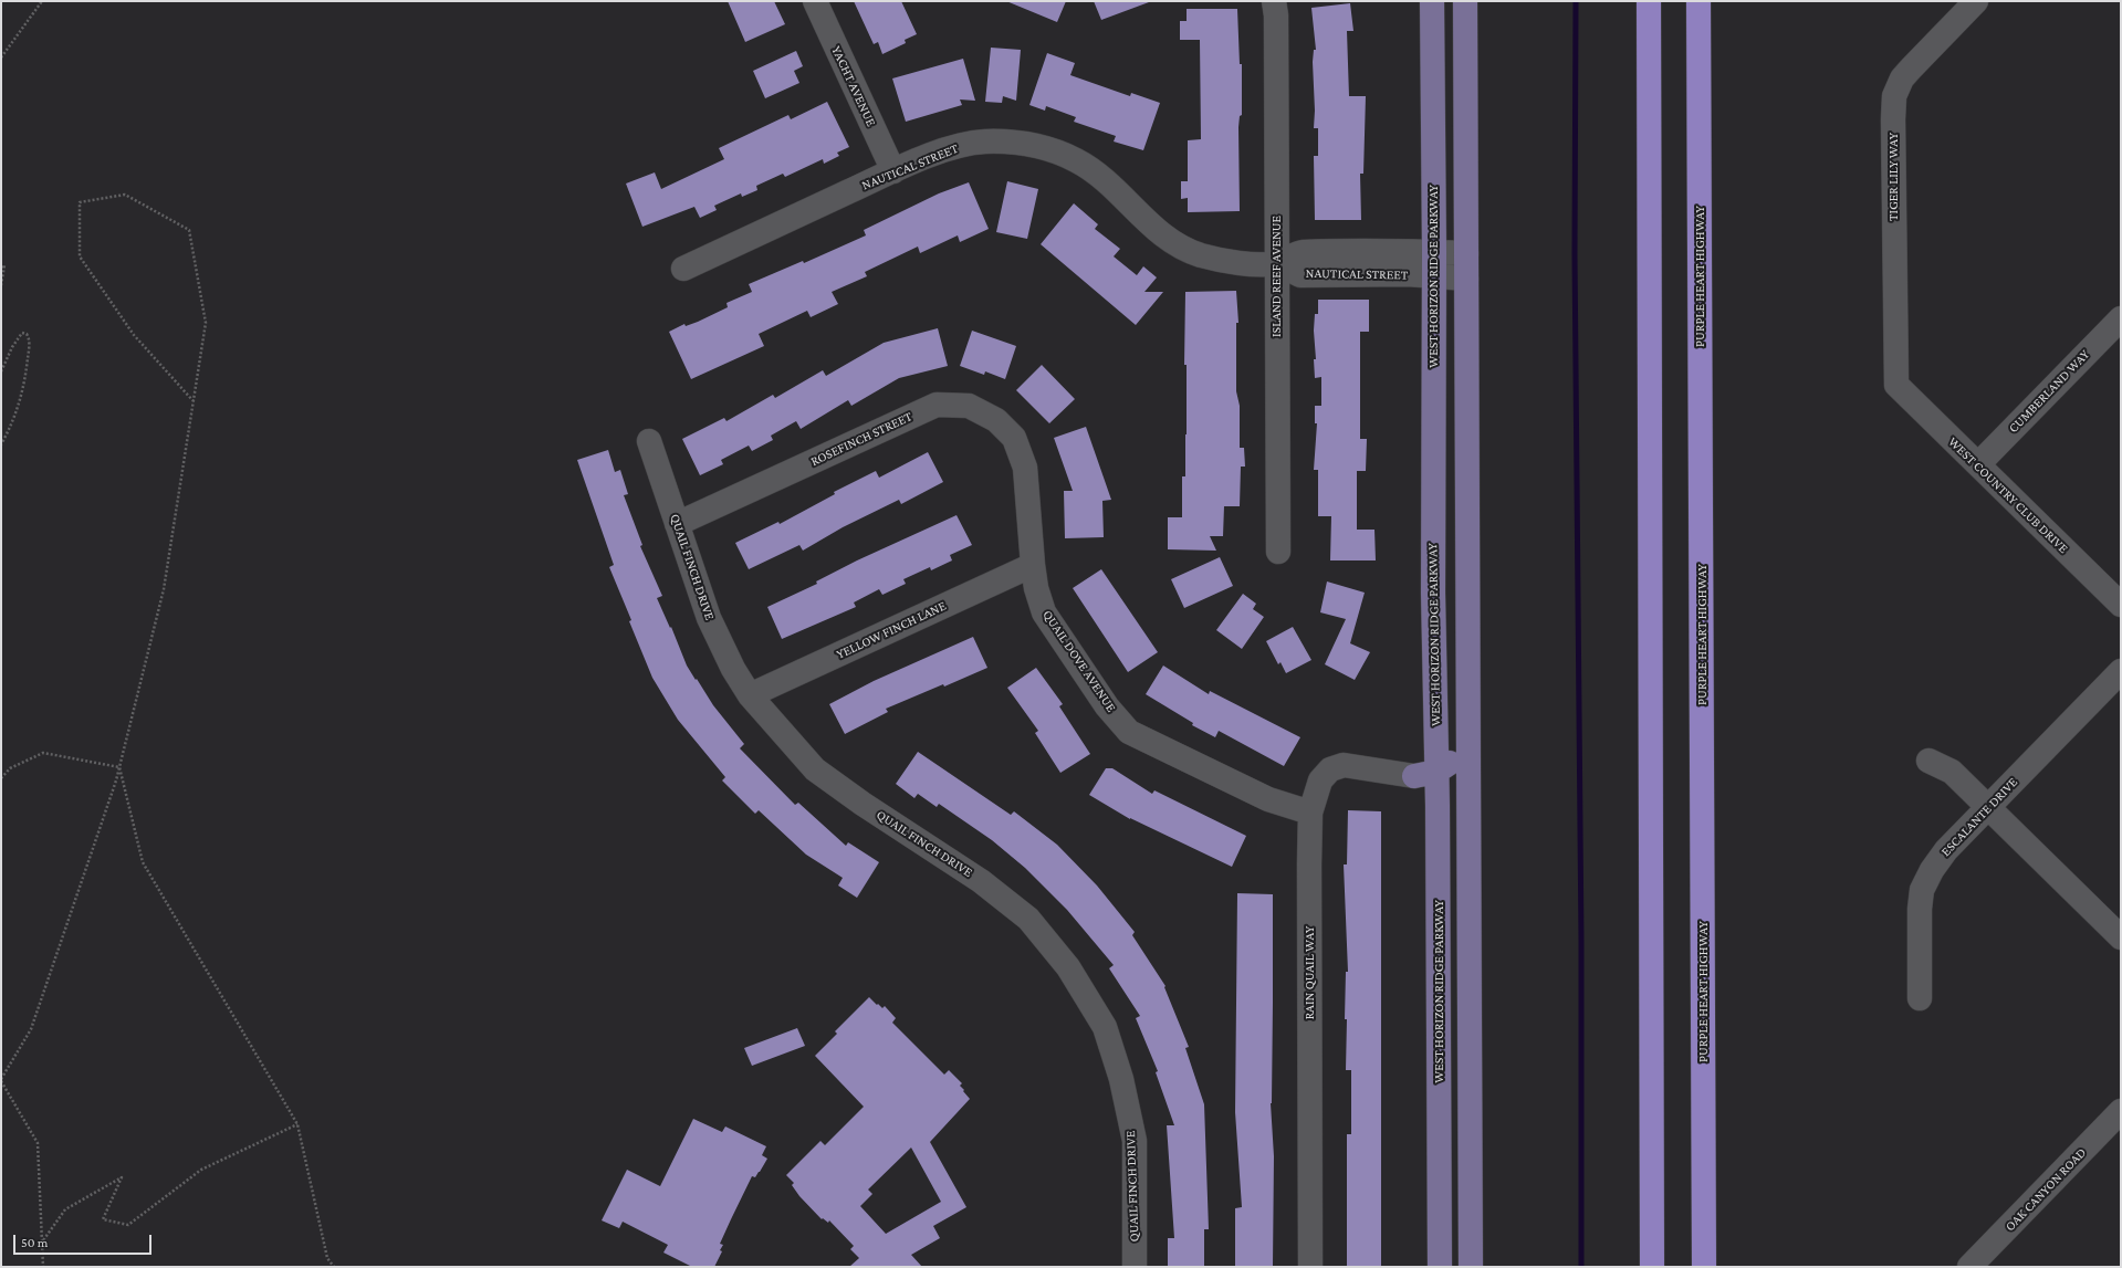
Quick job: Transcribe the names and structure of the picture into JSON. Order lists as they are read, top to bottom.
{
  "streets": {
    "highway": ["PURPLE HEART HIGHWAY"],
    "main road": ["WEST HORIZON RIDGE PARKWAY"],
    "street": [
      "YACHT AVENUE",
      "NAUTICAL STREET",
      "TIGER LILY WAY",
      "ISLAND REEF AVENUE",
      "CUMBERLAND WAY",
      "ROSEFINCH STREET",
      "WEST COUNTRY CLUB DRIVE",
      "QUAIL FINCH DRIVE",
      "YELLOW FINCH LANE",
      "QUAIL DOVE AVENUE",
      "ESCALANTE DRIVE",
      "RAIN QUAIL WAY",
      "OAK CANYON ROAD"
    ]
  },
  "crossings": [
    ["YACHT AVENUE", "NAUTICAL STREET"],
    ["NAUTICAL STREET", "ISLAND REEF AVENUE"],
    ["NAUTICAL STREET", "WEST HORIZON RIDGE PARKWAY"],
    ["TIGER LILY WAY", "WEST COUNTRY CLUB DRIVE"],
    ["WEST HORIZON RIDGE PARKWAY", "RAIN QUAIL WAY"],
    ["CUMBERLAND WAY", "WEST COUNTRY CLUB DRIVE"],
    ["ROSEFINCH STREET", "QUAIL FINCH DRIVE"],
    ["ROSEFINCH STREET", "QUAIL DOVE AVENUE"],
    ["QUAIL FINCH DRIVE", "YELLOW FINCH LANE"],
    ["YELLOW FINCH LANE", "QUAIL DOVE AVENUE"],
    ["QUAIL DOVE AVENUE", "RAIN QUAIL WAY"]
  ],
  "scale_bar": "50 m"
}
